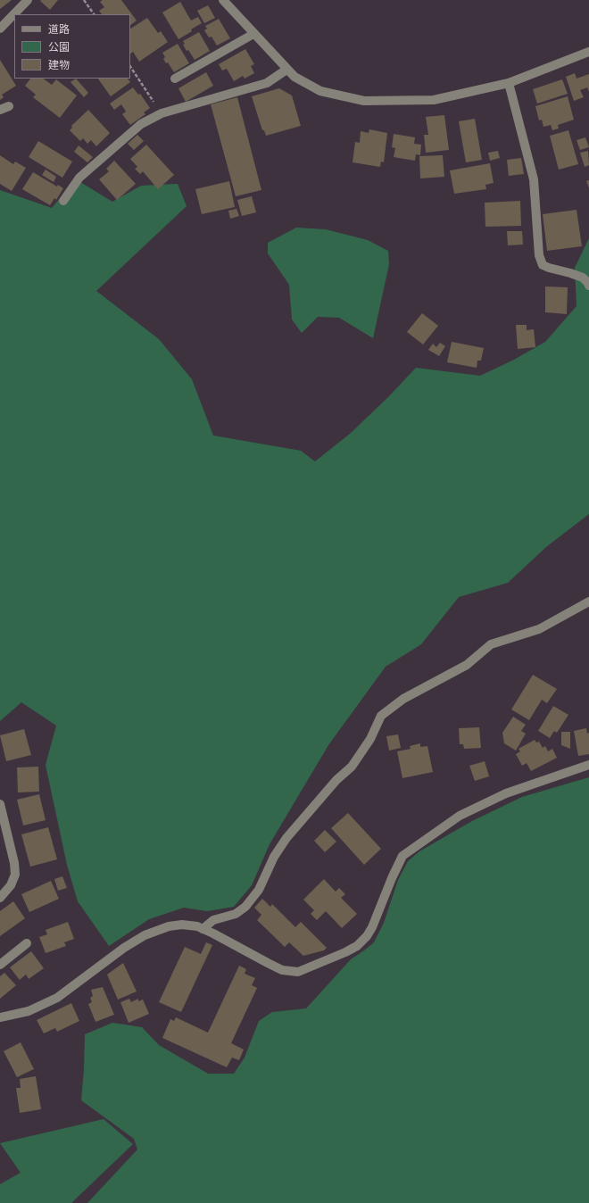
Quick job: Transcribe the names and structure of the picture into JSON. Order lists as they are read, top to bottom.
{
  "legend": ["道路", "公園", "建物"]
}
